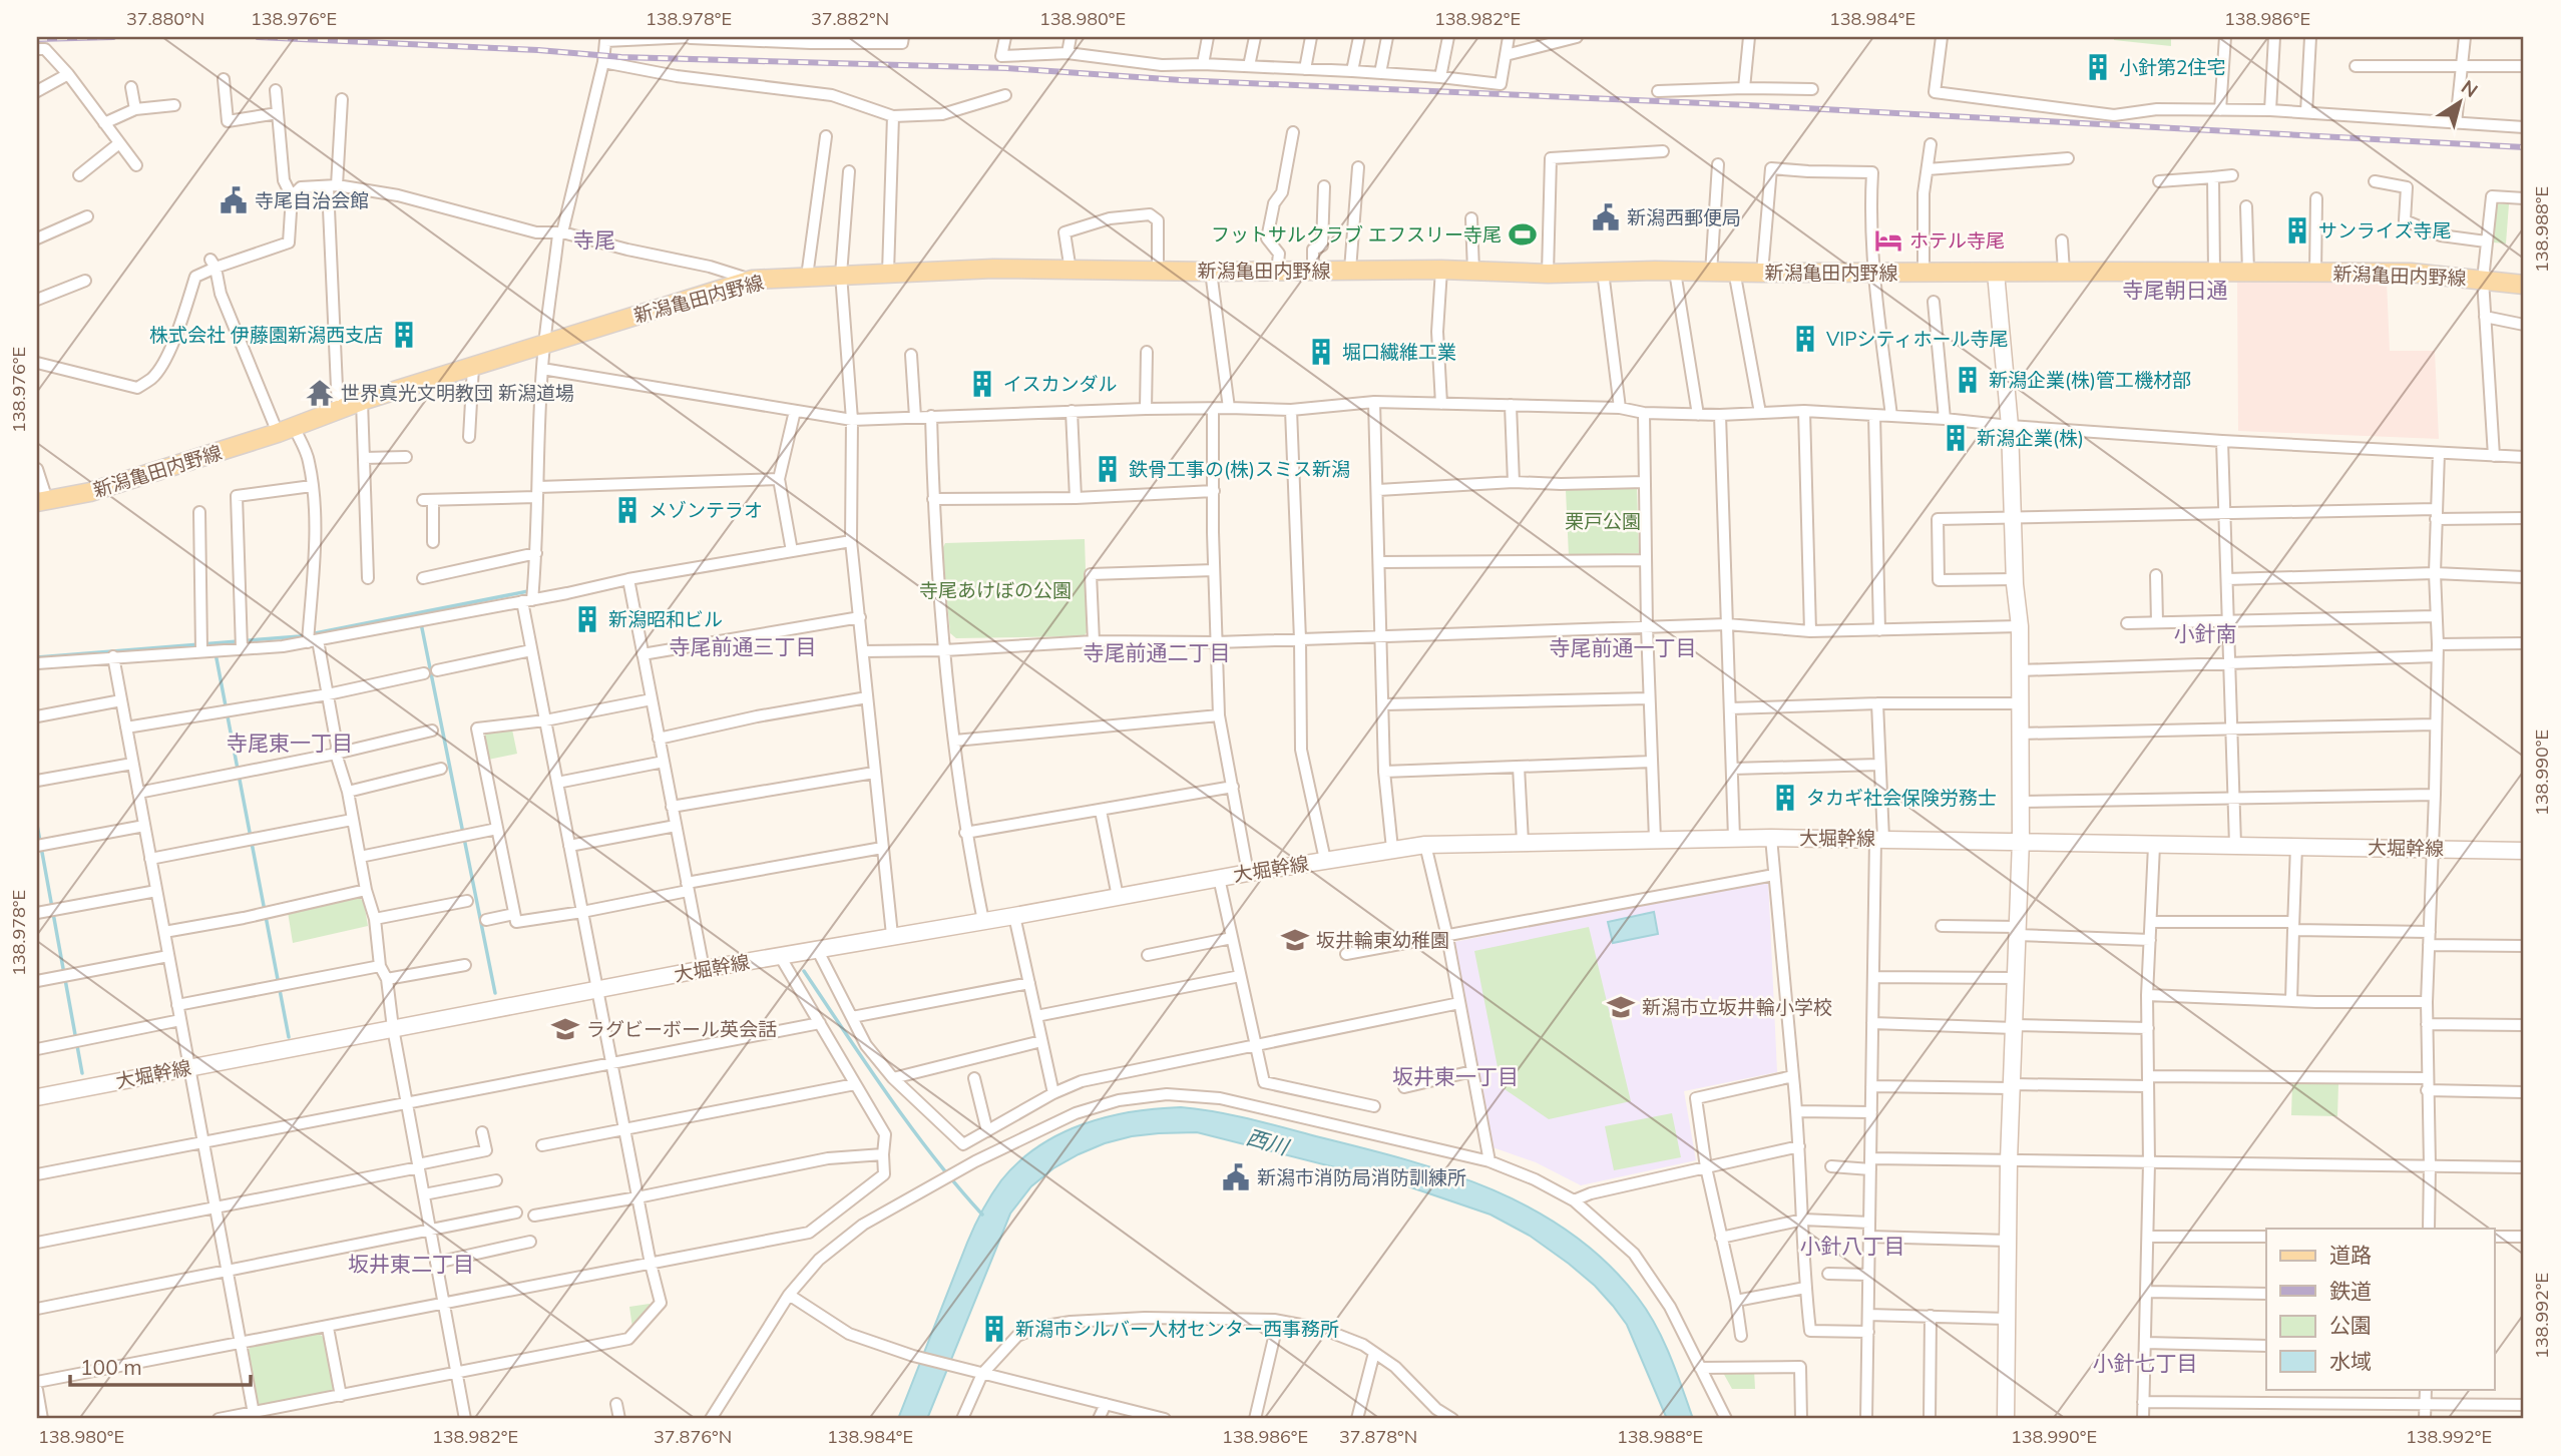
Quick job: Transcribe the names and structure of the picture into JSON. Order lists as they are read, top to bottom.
{
  "streets": {
    "main road": ["新潟亀田内野線"],
    "street": ["大堀幹線"]
  },
  "districts": [
    "寺尾",
    "寺尾朝日通",
    "小針南",
    "寺尾前通三丁目",
    "寺尾前通一丁目",
    "寺尾前通二丁目",
    "寺尾東一丁目",
    "坂井東一丁目",
    "小針八丁目",
    "坂井東二丁目",
    "小針七丁目"
  ],
  "water": ["西川"],
  "parks": ["栗戸公園", "寺尾あけぼの公園"],
  "places": {
    "building": [
      "小針第2住宅",
      "サンライズ寺尾",
      "株式会社 伊藤園新潟西支店",
      "VIPシティホール寺尾",
      "堀口繊維工業",
      "新潟企業(株)管工機材部",
      "イスカンダル",
      "新潟企業(株)",
      "鉄骨工事の(株)スミス新潟",
      "メゾンテラオ",
      "新潟昭和ビル",
      "タカギ社会保険労務士",
      "新潟市シルバー人材センター西事務所"
    ],
    "public building": ["寺尾自治会館", "新潟西郵便局", "新潟市消防局消防訓練所"],
    "sports": ["フットサルクラブ エフスリー寺尾"],
    "hotel": ["ホテル寺尾"],
    "temple": ["世界真光文明教団 新潟道場"],
    "school or university": ["坂井輪東幼稚園", "新潟市立坂井輪小学校", "ラグビーボール英会話"]
  },
  "legend": [
    "道路",
    "鉄道",
    "公園",
    "水域"
  ],
  "scale_bar": "100 m",
  "north": "top right",
  "coordinates": [
    "37.880°N",
    "138.976°E",
    "138.978°E",
    "37.882°N",
    "138.980°E",
    "138.982°E",
    "138.984°E",
    "138.986°E",
    "138.988°E",
    "138.990°E",
    "138.992°E",
    "37.876°N",
    "37.878°N"
  ]
}
